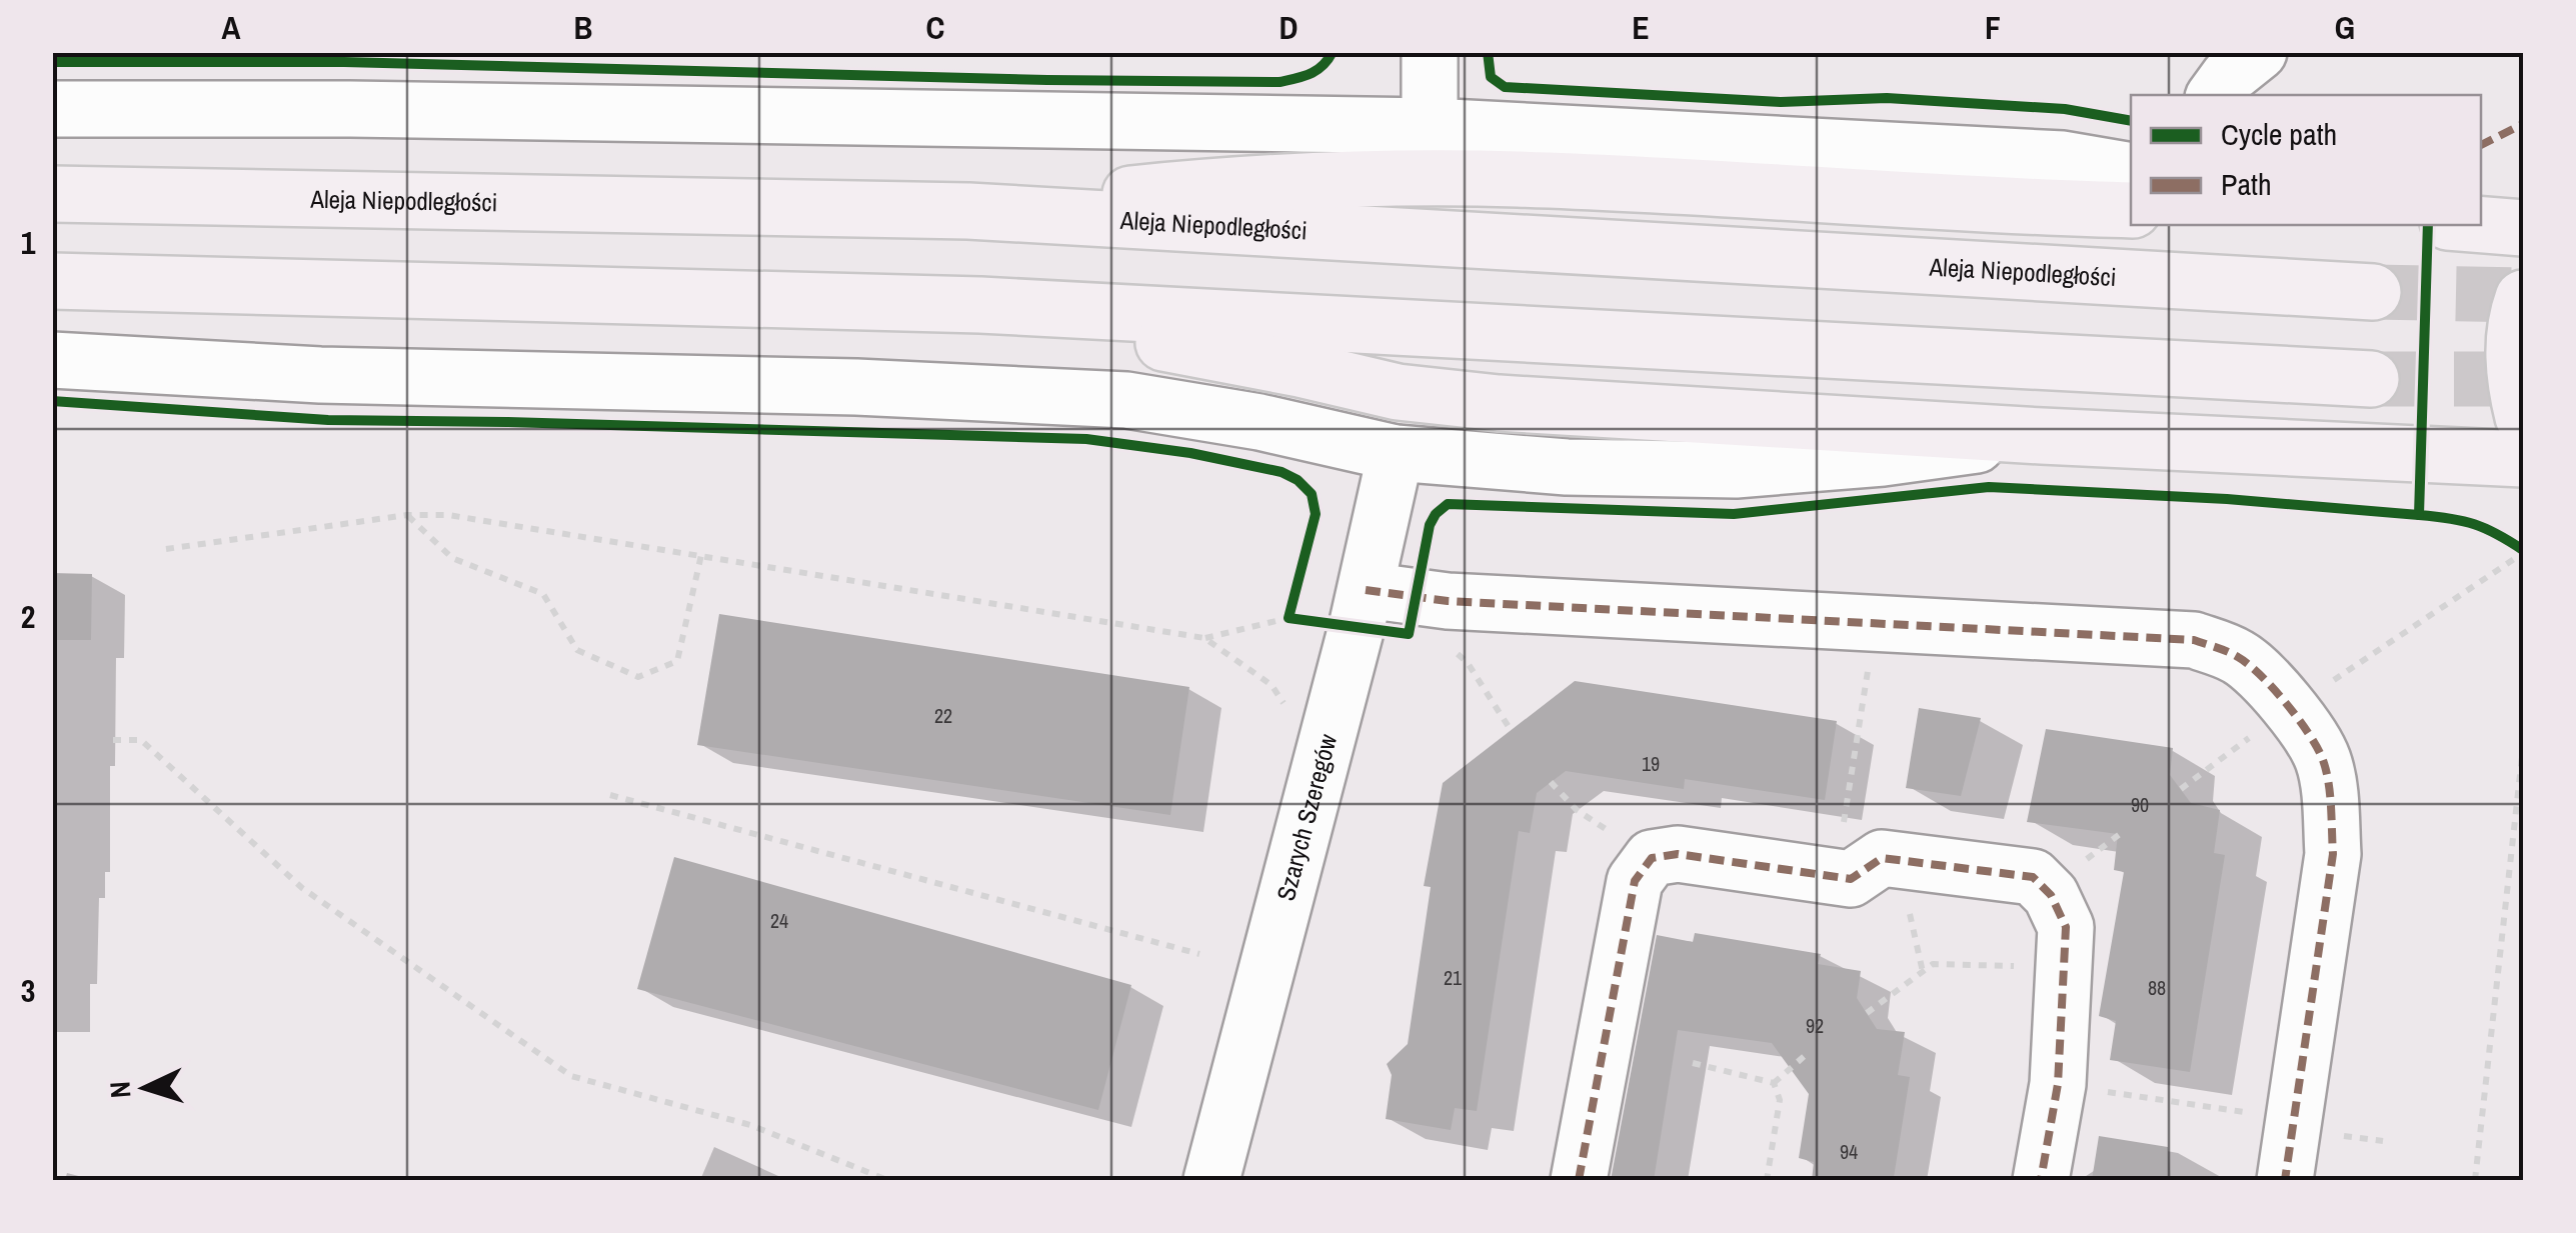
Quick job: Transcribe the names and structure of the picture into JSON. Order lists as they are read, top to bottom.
{
  "streets": {
    "main road": ["Aleja Niepodległości"],
    "street": ["Szarych Szeregów"]
  },
  "house_numbers": [
    "22",
    "19",
    "90",
    "24",
    "21",
    "88",
    "92",
    "94"
  ],
  "legend": ["Cycle path", "Path"],
  "north": "left",
  "grid": {
    "columns": [
      "A",
      "B",
      "C",
      "D",
      "E",
      "F",
      "G"
    ],
    "rows": ["1", "2", "3"]
  }
}
